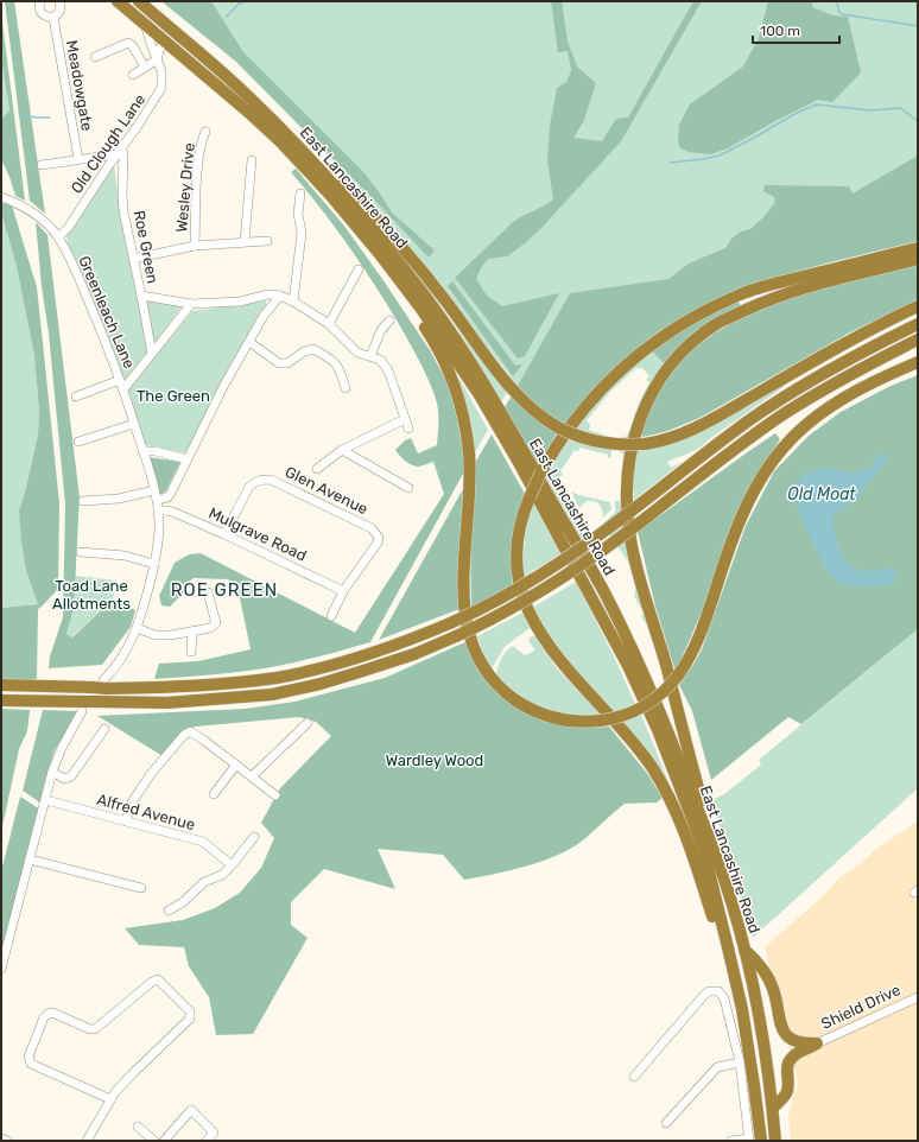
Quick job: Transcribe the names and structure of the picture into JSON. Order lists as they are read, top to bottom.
{
  "streets": {
    "highway": ["East Lancashire Road"],
    "street": [
      "Meadowgate",
      "Old Clough Lane",
      "Wesley Drive",
      "Roe Green",
      "Greenleach Lane",
      "Glen Avenue",
      "Mulgrave Road",
      "Alfred Avenue",
      "Shield Drive"
    ]
  },
  "crossings": [
    ["Old Clough Lane", "East Lancashire Road"],
    ["Old Clough Lane", "Roe Green"],
    ["Old Clough Lane", "Greenleach Lane"],
    ["Greenleach Lane", "Mulgrave Road"],
    ["Glen Avenue", "Mulgrave Road"]
  ],
  "districts": ["ROE GREEN"],
  "water": ["Old Moat"],
  "parks": ["The Green", "Toad Lane Allotments", "Wardley Wood"],
  "scale_bar": "100 m"
}
